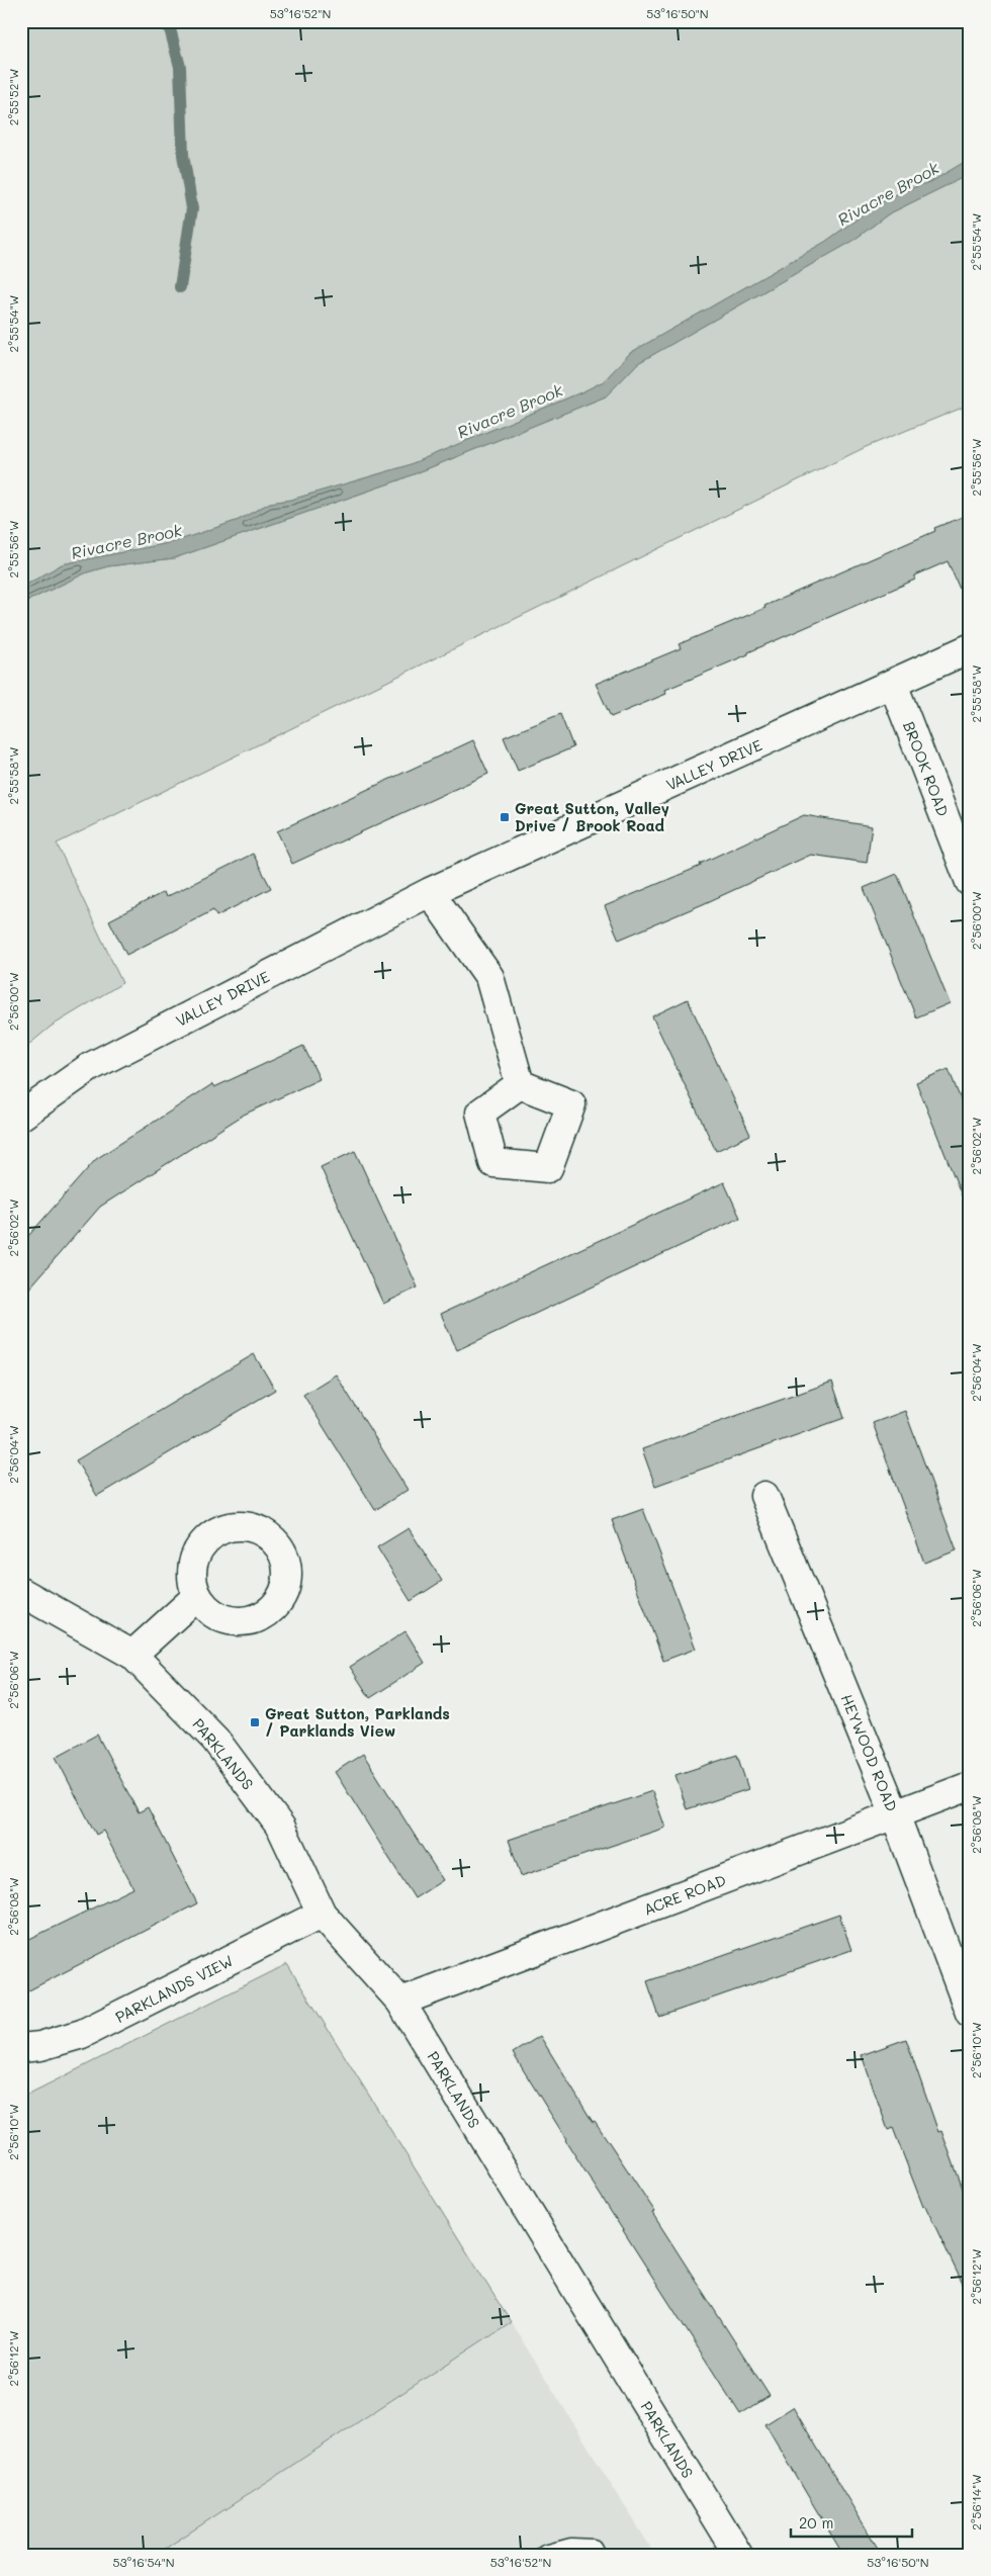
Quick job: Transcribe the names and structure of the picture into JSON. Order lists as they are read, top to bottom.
{
  "streets": {
    "street": [
      "VALLEY DRIVE",
      "BROOK ROAD",
      "HEYWOOD ROAD",
      "PARKLANDS",
      "ACRE ROAD",
      "PARKLANDS VIEW"
    ]
  },
  "crossings": [
    ["VALLEY DRIVE", "BROOK ROAD"],
    ["HEYWOOD ROAD", "ACRE ROAD"],
    ["PARKLANDS", "ACRE ROAD"],
    ["PARKLANDS", "PARKLANDS VIEW"]
  ],
  "water": ["Rivacre Brook"],
  "places": {
    "transit": ["Great Sutton, Valley Drive / Brook Road", "Great Sutton, Parklands / Parklands View"]
  },
  "scale_bar": "20 m",
  "coordinates": [
    "53°16'52\"N",
    "53°16'50\"N",
    "2°55'52\"W",
    "2°55'54\"W",
    "2°55'56\"W",
    "2°55'58\"W",
    "2°56'00\"W",
    "2°56'02\"W",
    "2°56'04\"W",
    "2°56'06\"W",
    "2°56'08\"W",
    "2°56'10\"W",
    "2°56'12\"W",
    "2°56'14\"W",
    "53°16'54\"N"
  ]
}
